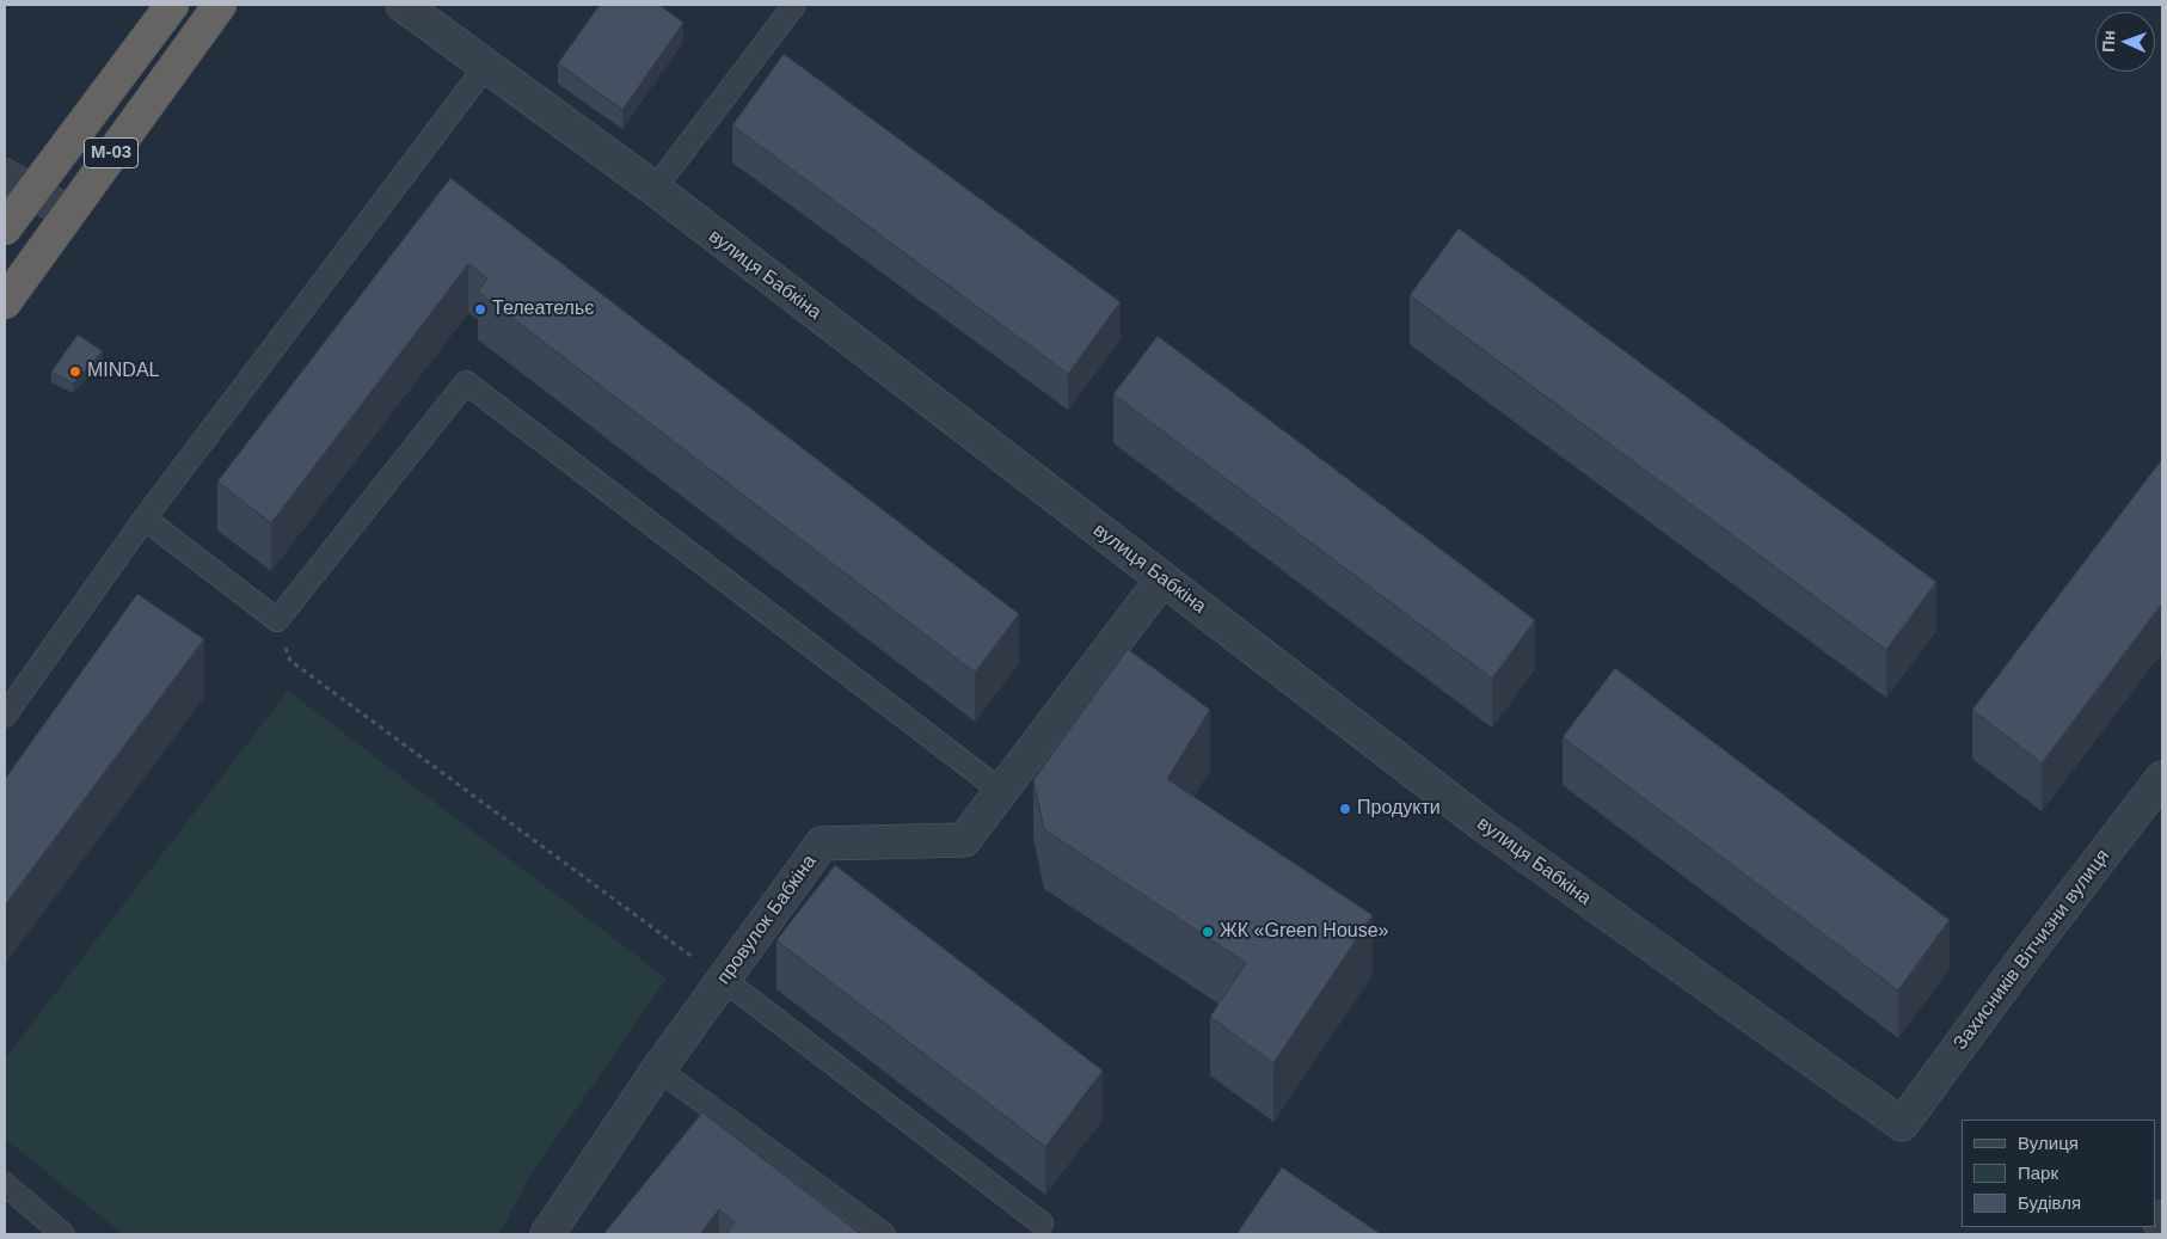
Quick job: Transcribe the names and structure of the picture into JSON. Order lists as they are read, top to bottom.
{
  "streets": {
    "highway": ["М-03"],
    "street": ["вулиця Бабкіна", "провулок Бабкіна", "Захисників Вітчизни вулиця"]
  },
  "crossings": [
    ["вулиця Бабкіна", "провулок Бабкіна"],
    ["вулиця Бабкіна", "Захисників Вітчизни вулиця"]
  ],
  "places": [
    "Телеательє",
    "MINDAL",
    "Продукти",
    "ЖК «Green House»"
  ],
  "legend": ["Вулиця", "Парк", "Будівля"],
  "north": "left"
}
